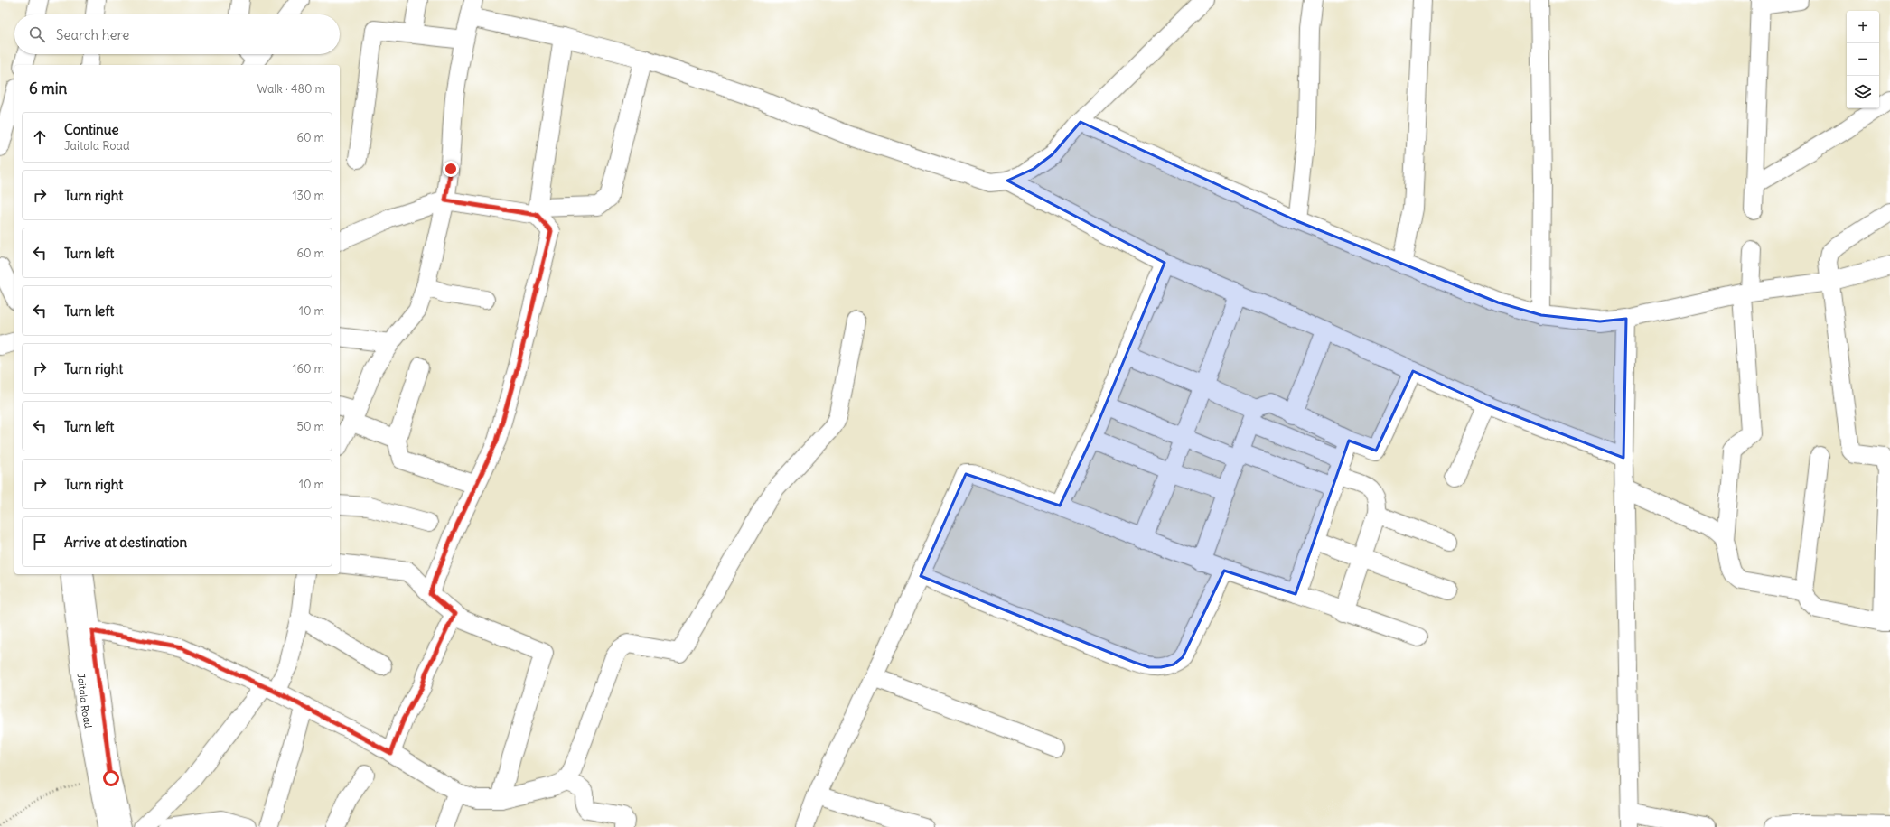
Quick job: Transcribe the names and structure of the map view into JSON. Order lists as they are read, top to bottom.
{
  "streets": {
    "street": ["Jaitala Road"]
  },
  "page": {
    "map_buttons": ["+", "−"],
    "search": "Search here",
    "heading": ["6 min", "Walk · 480 m"],
    "list": [
      ["Continue", "Jaitala Road", "60 m"],
      ["Turn right", "130 m"],
      ["Turn left", "60 m"],
      ["Turn left", "10 m"],
      ["Turn right", "160 m"],
      ["Turn left", "50 m"],
      ["Turn right", "10 m"],
      "Arrive at destination"
    ]
  }
}
